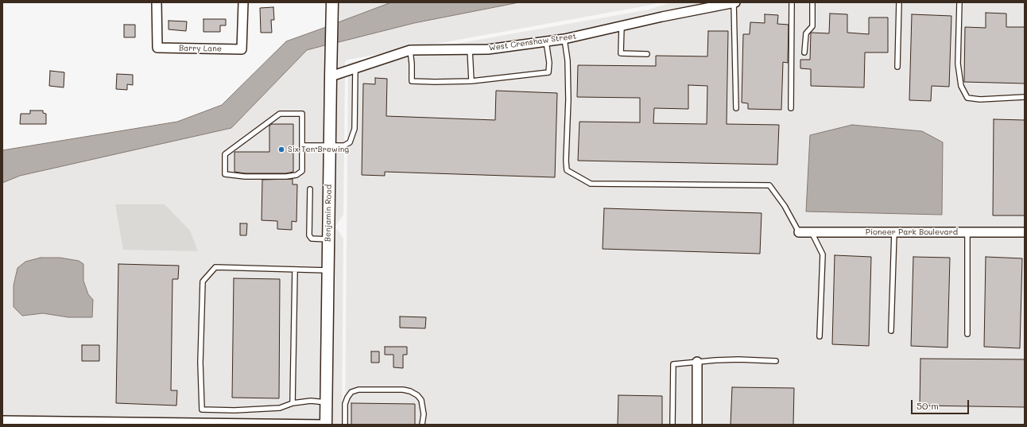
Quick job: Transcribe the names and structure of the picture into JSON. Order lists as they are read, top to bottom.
{
  "streets": {
    "street": [
      "West Crenshaw Street",
      "Barry Lane",
      "Benjamin Road",
      "Pioneer Park Boulevard"
    ]
  },
  "crossings": [
    ["West Crenshaw Street", "Benjamin Road"]
  ],
  "places": ["Six Ten Brewing"],
  "scale_bar": "50 m"
}
